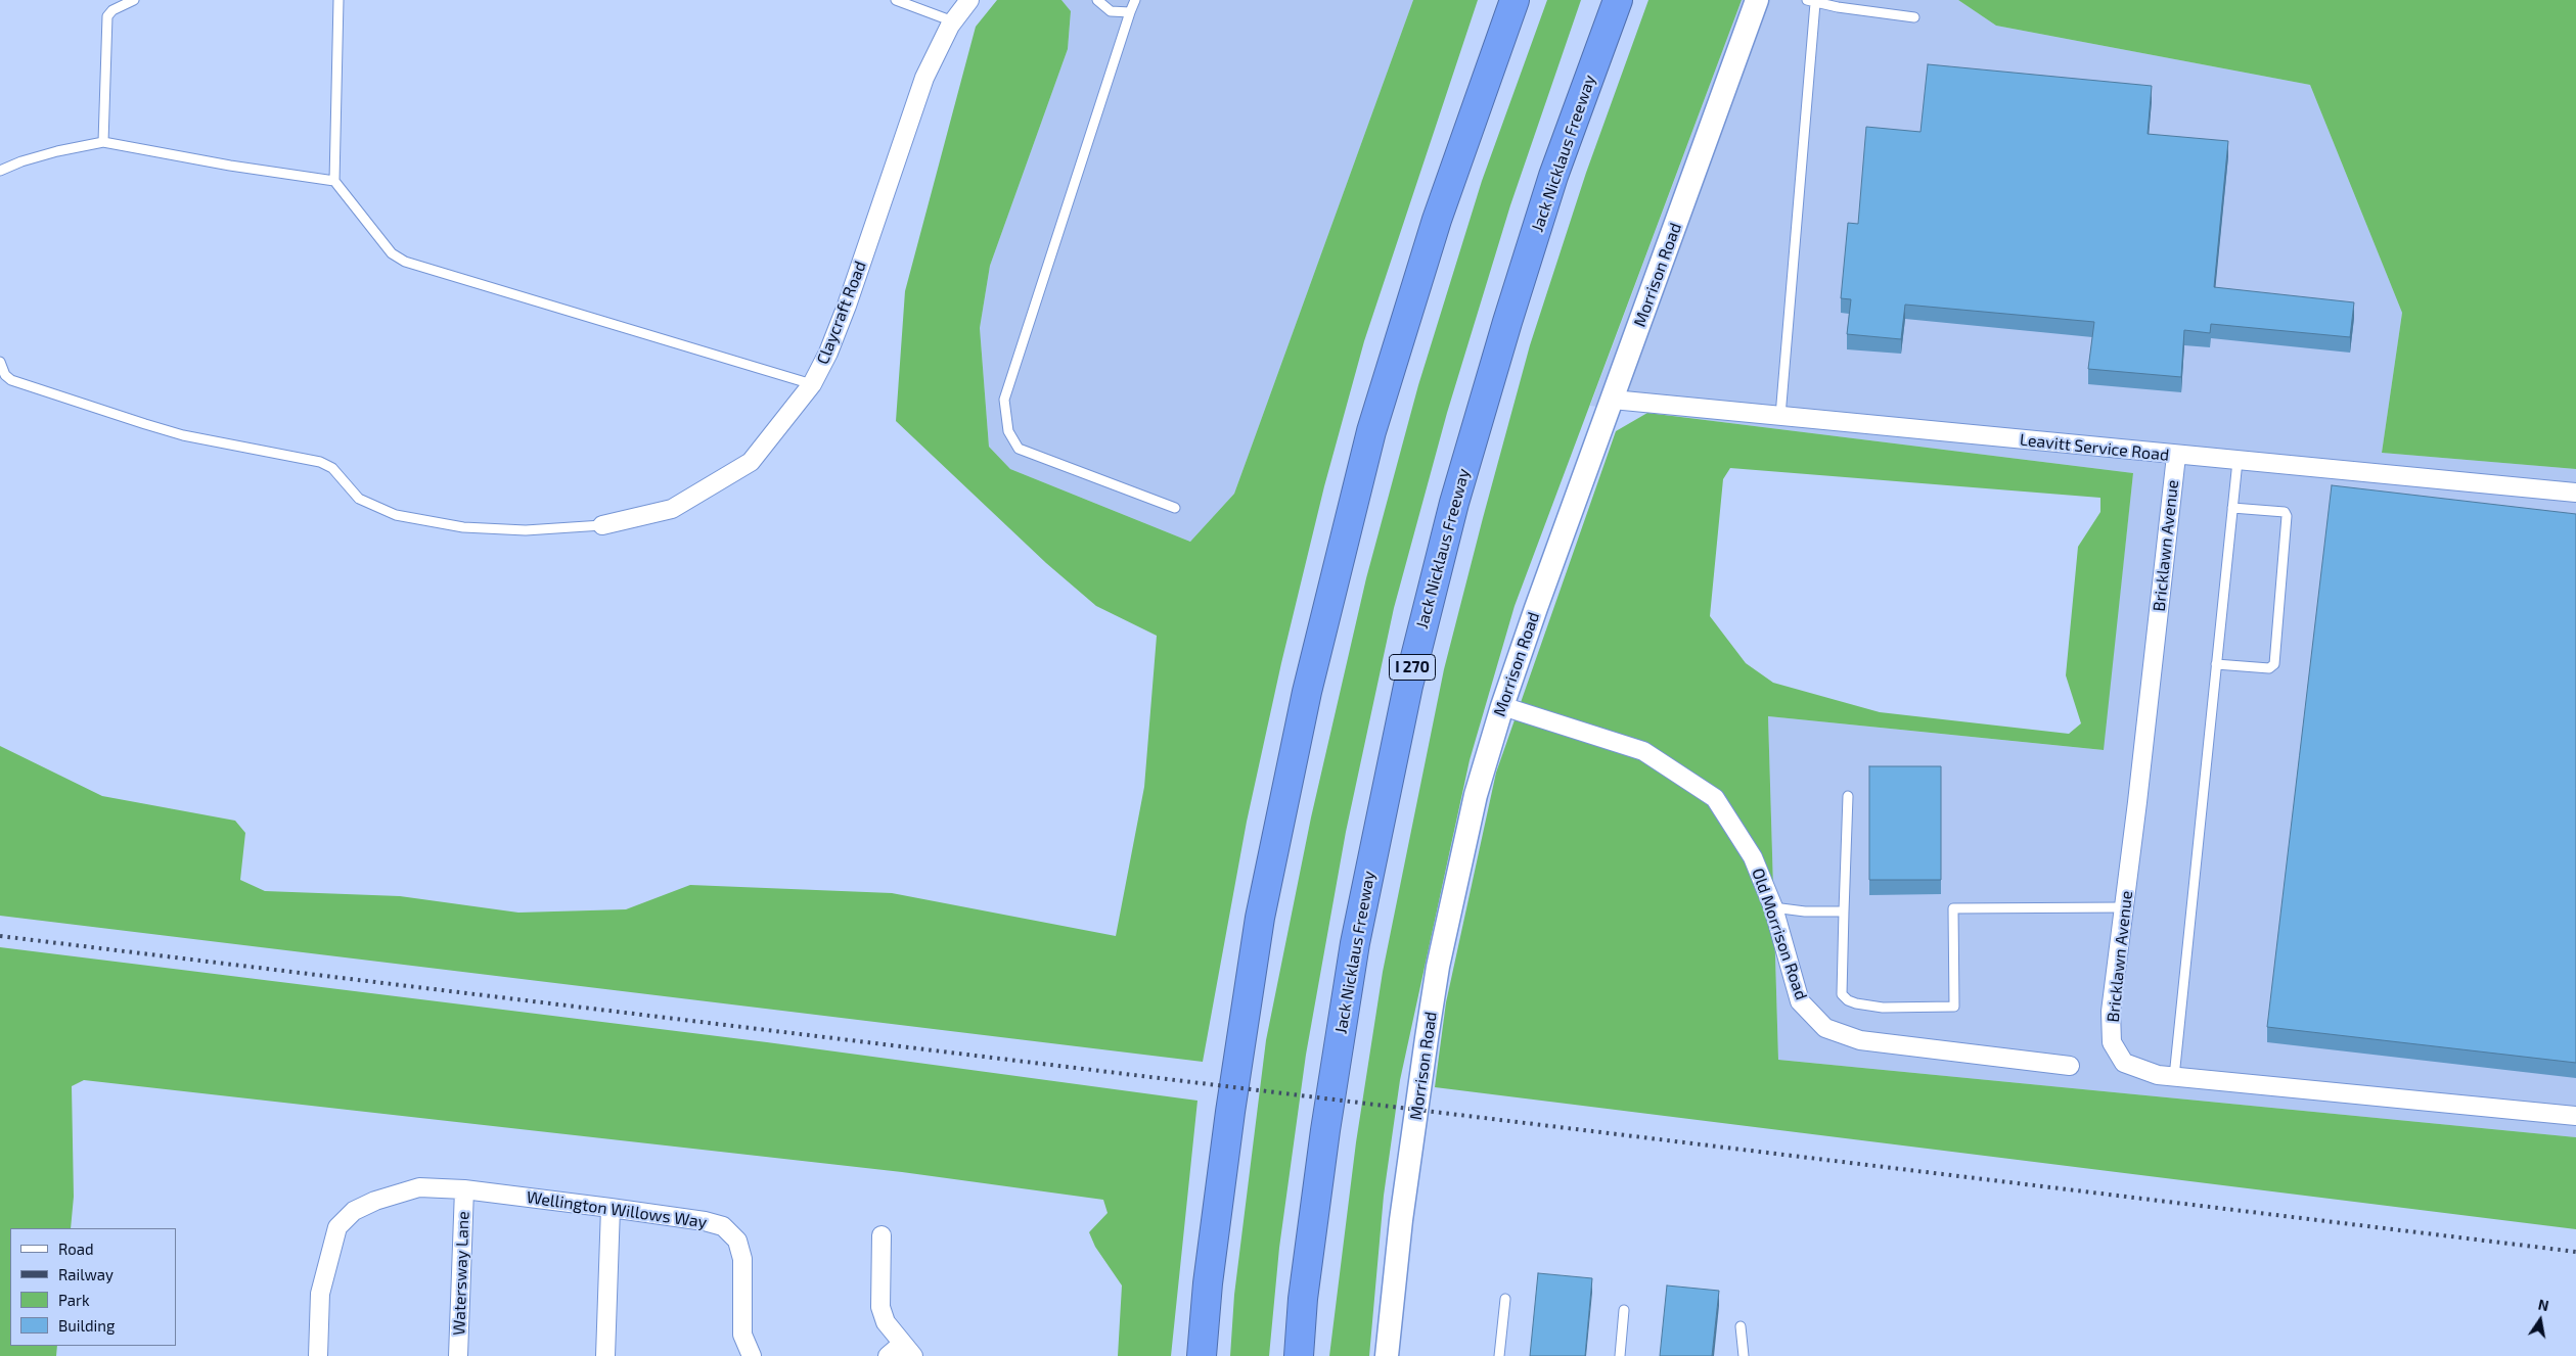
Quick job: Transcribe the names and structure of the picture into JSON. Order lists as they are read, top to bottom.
{
  "streets": {
    "highway": ["Jack Nicklaus Freeway", "I 270"],
    "street": [
      "Morrison Road",
      "Claycraft Road",
      "Leavitt Service Road",
      "Bricklawn Avenue",
      "Old Morrison Road",
      "Wellington Willows Way",
      "Watersway Lane"
    ]
  },
  "crossings": [
    ["Morrison Road", "Leavitt Service Road"],
    ["Morrison Road", "Old Morrison Road"],
    ["Leavitt Service Road", "Bricklawn Avenue"],
    ["Wellington Willows Way", "Watersway Lane"]
  ],
  "legend": [
    "Road",
    "Railway",
    "Park",
    "Building"
  ],
  "north": "top"
}
